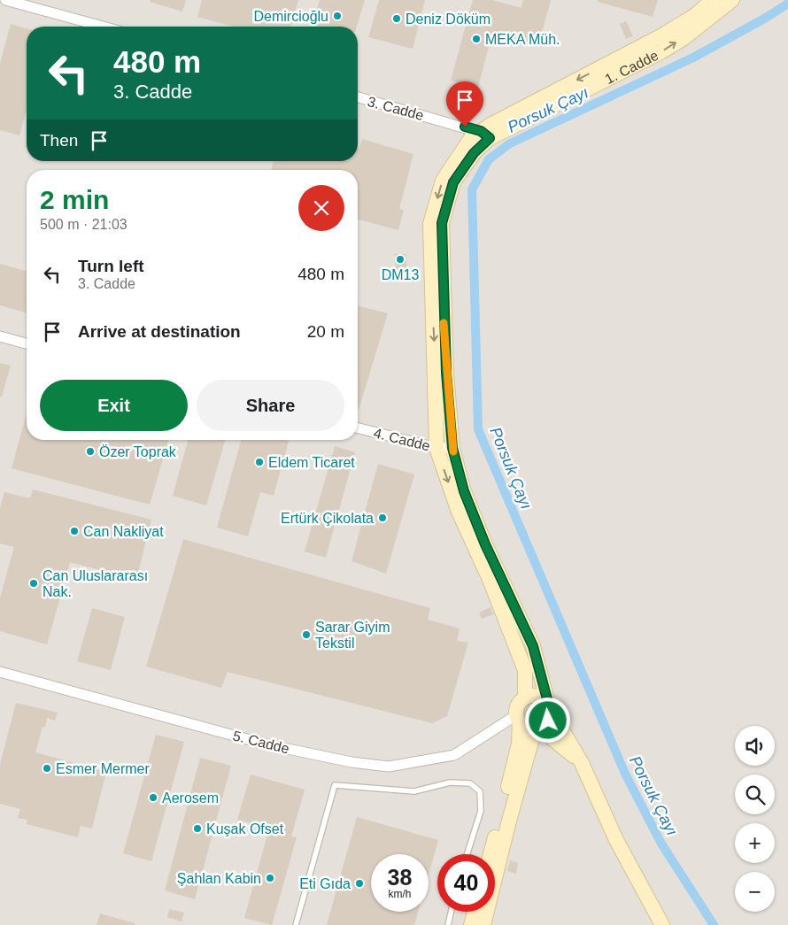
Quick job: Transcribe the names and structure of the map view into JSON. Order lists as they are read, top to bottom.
{
  "streets": {
    "street": [
      "1. Cadde",
      "3. Cadde",
      "4. Cadde",
      "5. Cadde"
    ]
  },
  "crossings": [
    ["1. Cadde", "3. Cadde"],
    ["1. Cadde", "4. Cadde"],
    ["1. Cadde", "5. Cadde"]
  ],
  "water": ["Porsuk Çayı"],
  "places": [
    "Demircioğlu",
    "Deniz Döküm",
    "MEKA Müh.",
    "DM13",
    "Özer Toprak",
    "Eldem Ticaret",
    "Ertürk Çikolata",
    "Can Nakliyat",
    "Can Uluslararası Nak.",
    "Sarar Giyim Tekstil",
    "Esmer Mermer",
    "Aerosem",
    "Kuşak Ofset",
    "Şahlan Kabin",
    "Eti Gıda"
  ],
  "page": {
    "turn": ["480 m", "3. Cadde"],
    "then": "Then",
    "heading": ["2 min", "500 m · 21:03"],
    "list": [
      {
        "name": "Turn left",
        "note": "3. Cadde",
        "value": "480 m"
      },
      {
        "name": "Arrive at destination",
        "value": "20 m"
      }
    ],
    "buttons": ["Exit", "Share"],
    "map_buttons": ["+", "−"],
    "speed": "38 km/h",
    "limit": "40"
  }
}
